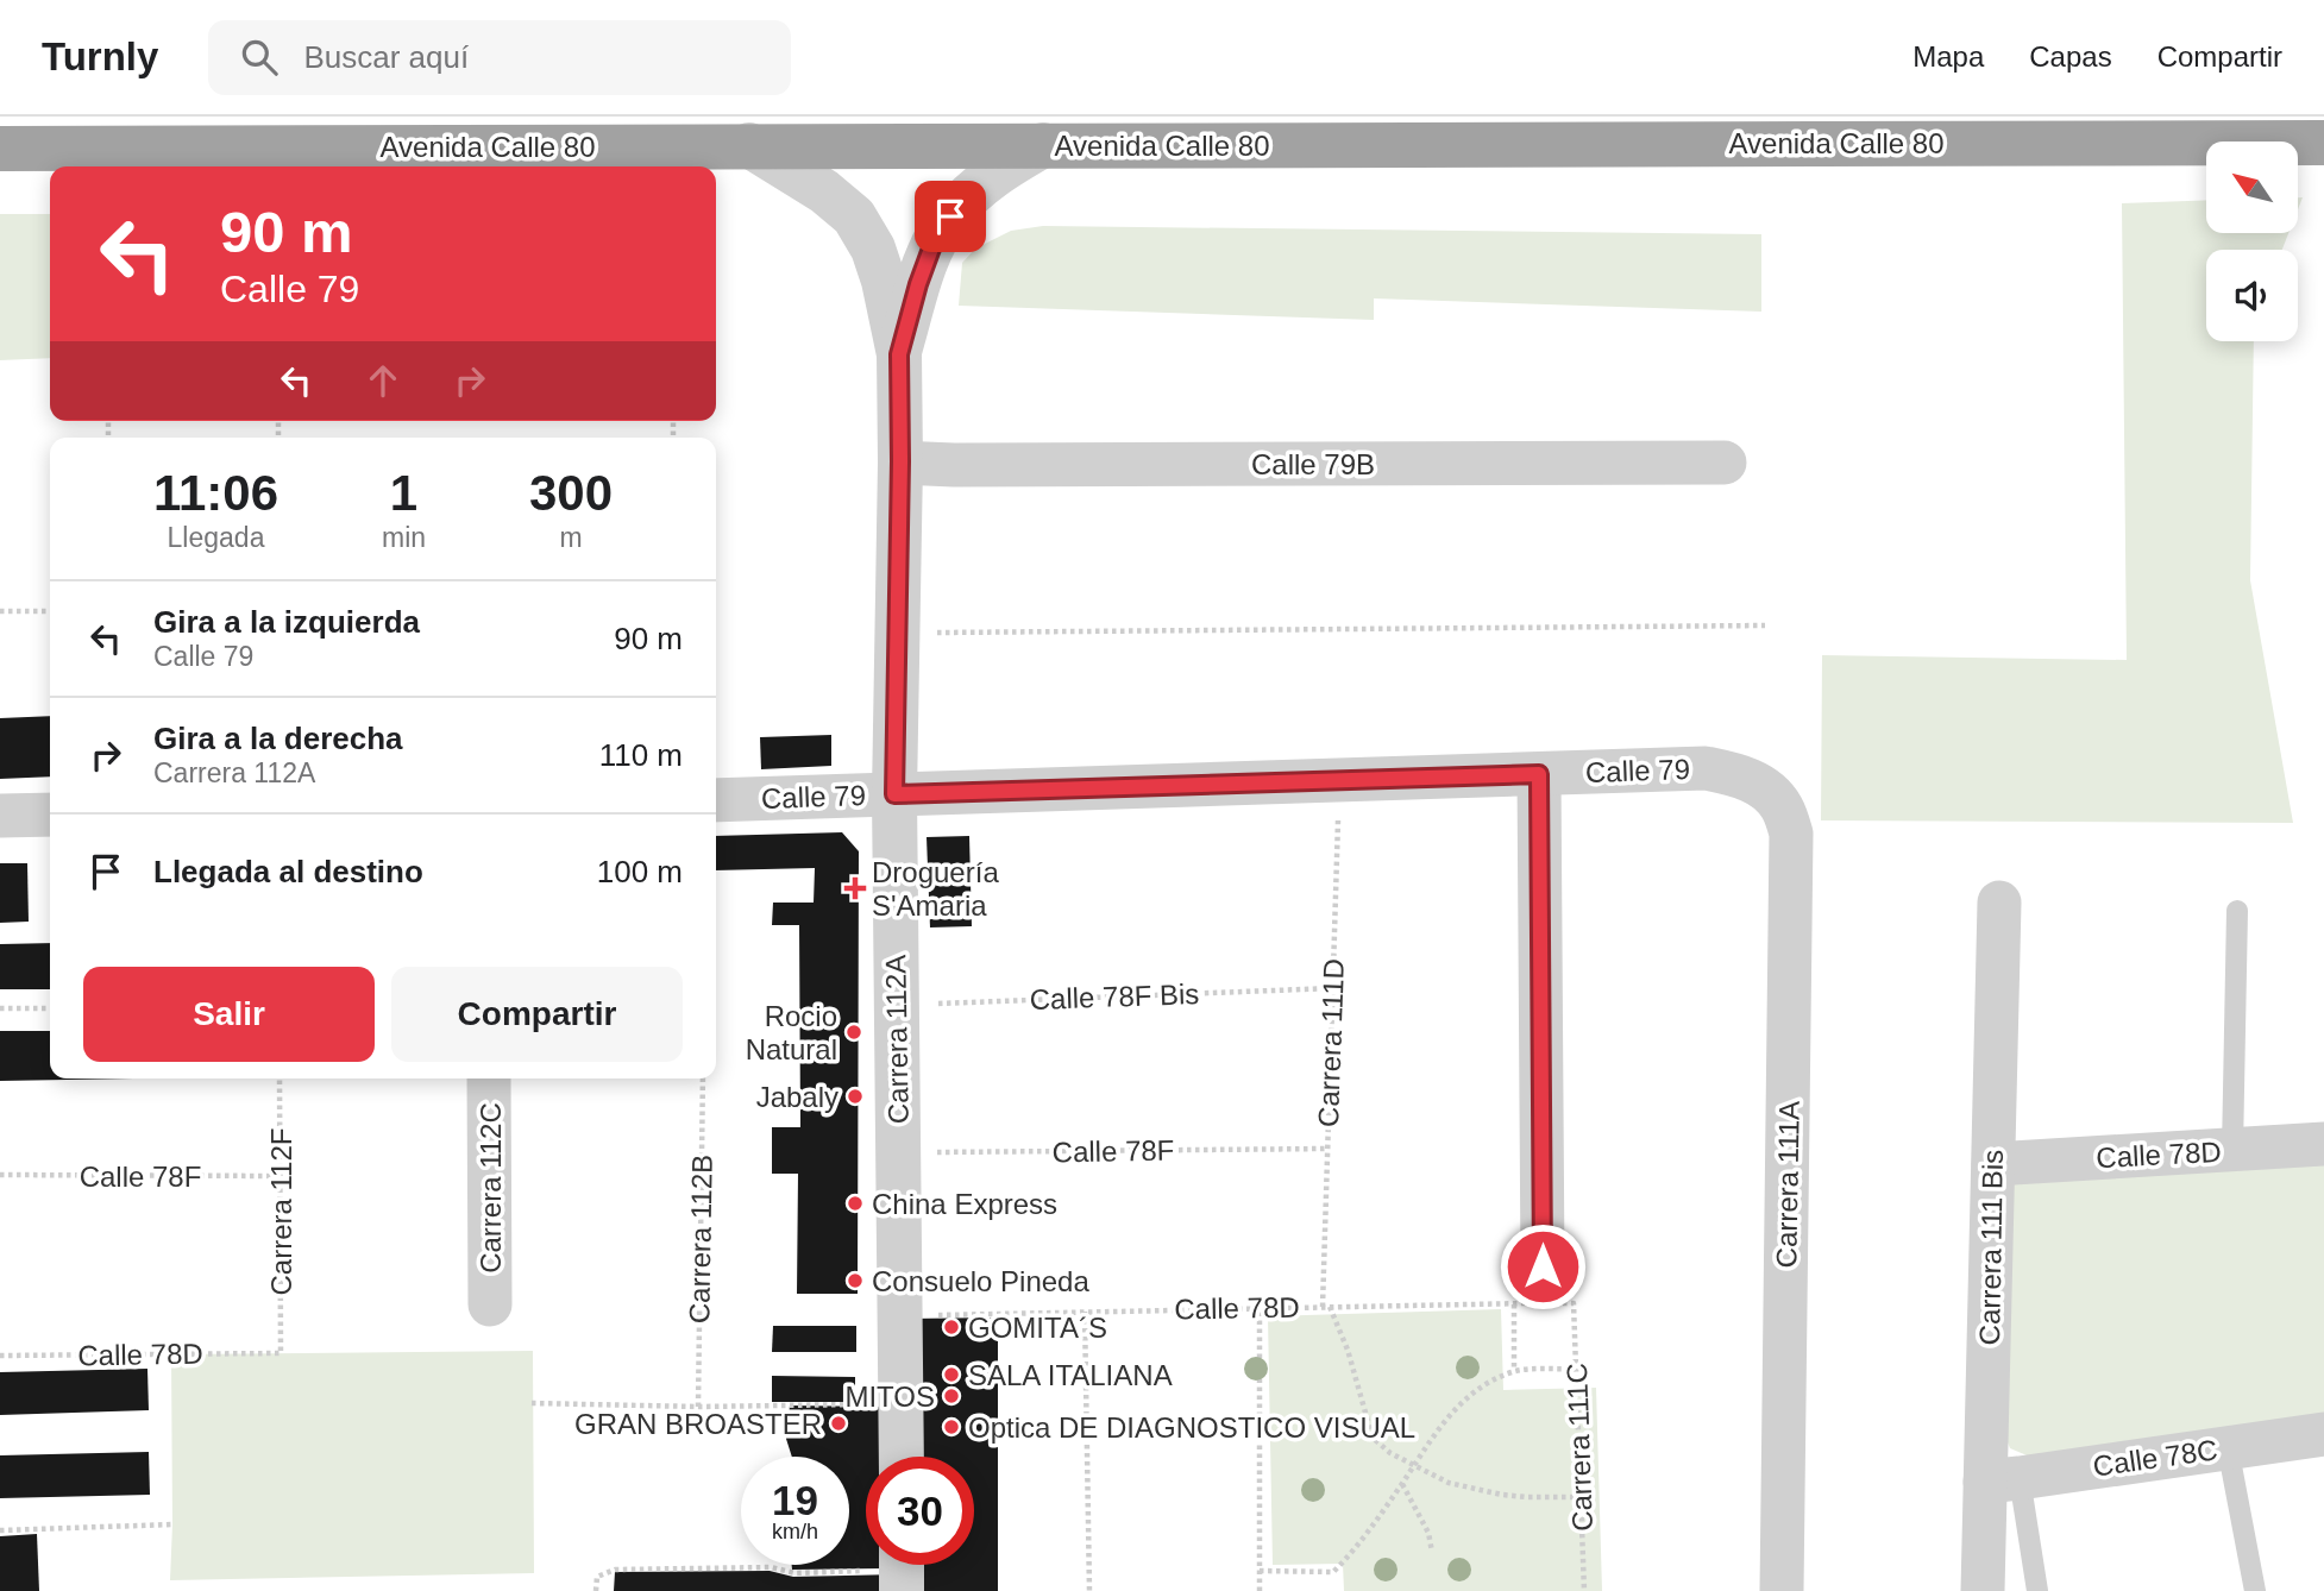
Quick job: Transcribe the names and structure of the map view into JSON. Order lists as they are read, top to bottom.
{
  "streets": {
    "highway": ["Avenida Calle 80"],
    "street": [
      "Calle 79B",
      "Calle 79",
      "Carrera 112A",
      "Calle 78D",
      "Carrera 111A",
      "Carrera 112C",
      "Carrera 111 Bis",
      "Calle 78C"
    ],
    "path": [
      "Calle 78F Bis",
      "Carrera 111D",
      "Calle 78F",
      "Carrera 112F",
      "Carrera 112B",
      "Carrera 111C"
    ]
  },
  "crossings": [
    ["Avenida Calle 80", "Carrera 112A"],
    ["Calle 79B", "Carrera 112A"],
    ["Calle 79", "Carrera 112A"],
    ["Calle 79", "Carrera 111D"],
    ["Calle 79", "Carrera 111A"],
    ["Calle 78F Bis", "Carrera 112A"],
    ["Calle 78F Bis", "Carrera 111D"],
    ["Carrera 112A", "Calle 78F"],
    ["Carrera 112A", "Calle 78D"],
    ["Carrera 111D", "Calle 78F"],
    ["Carrera 111D", "Calle 78D"],
    ["Calle 78F", "Carrera 112F"],
    ["Calle 78D", "Carrera 112F"],
    ["Calle 78D", "Carrera 111 Bis"],
    ["Calle 78D", "Carrera 111C"],
    ["Carrera 111 Bis", "Calle 78C"]
  ],
  "places": {
    "health": ["Droguería S'Amaria"],
    "other": [
      "Rocio Natural",
      "Jabaly",
      "China Express",
      "Consuelo Pineda",
      "GOMITA´S",
      "SALA ITALIANA",
      "MITOS",
      "GRAN BROASTER",
      "Optica DE DIAGNOSTICO VISUAL"
    ]
  },
  "north": "top left",
  "page": {
    "header": "Turnly",
    "search": "Buscar aquí",
    "nav": ["Mapa", "Capas", "Compartir"],
    "turn": ["90 m", "Calle 79"],
    "eta": [
      "11:06",
      "Llegada",
      "1",
      "min",
      "300",
      "m"
    ],
    "list": [
      {
        "name": "Gira a la izquierda",
        "note": "Calle 79",
        "value": "90 m"
      },
      {
        "name": "Gira a la derecha",
        "note": "Carrera 112A",
        "value": "110 m"
      },
      {
        "name": "Llegada al destino",
        "value": "100 m"
      }
    ],
    "buttons": ["Salir", "Compartir"],
    "speed": "19 km/h",
    "limit": "30"
  }
}
